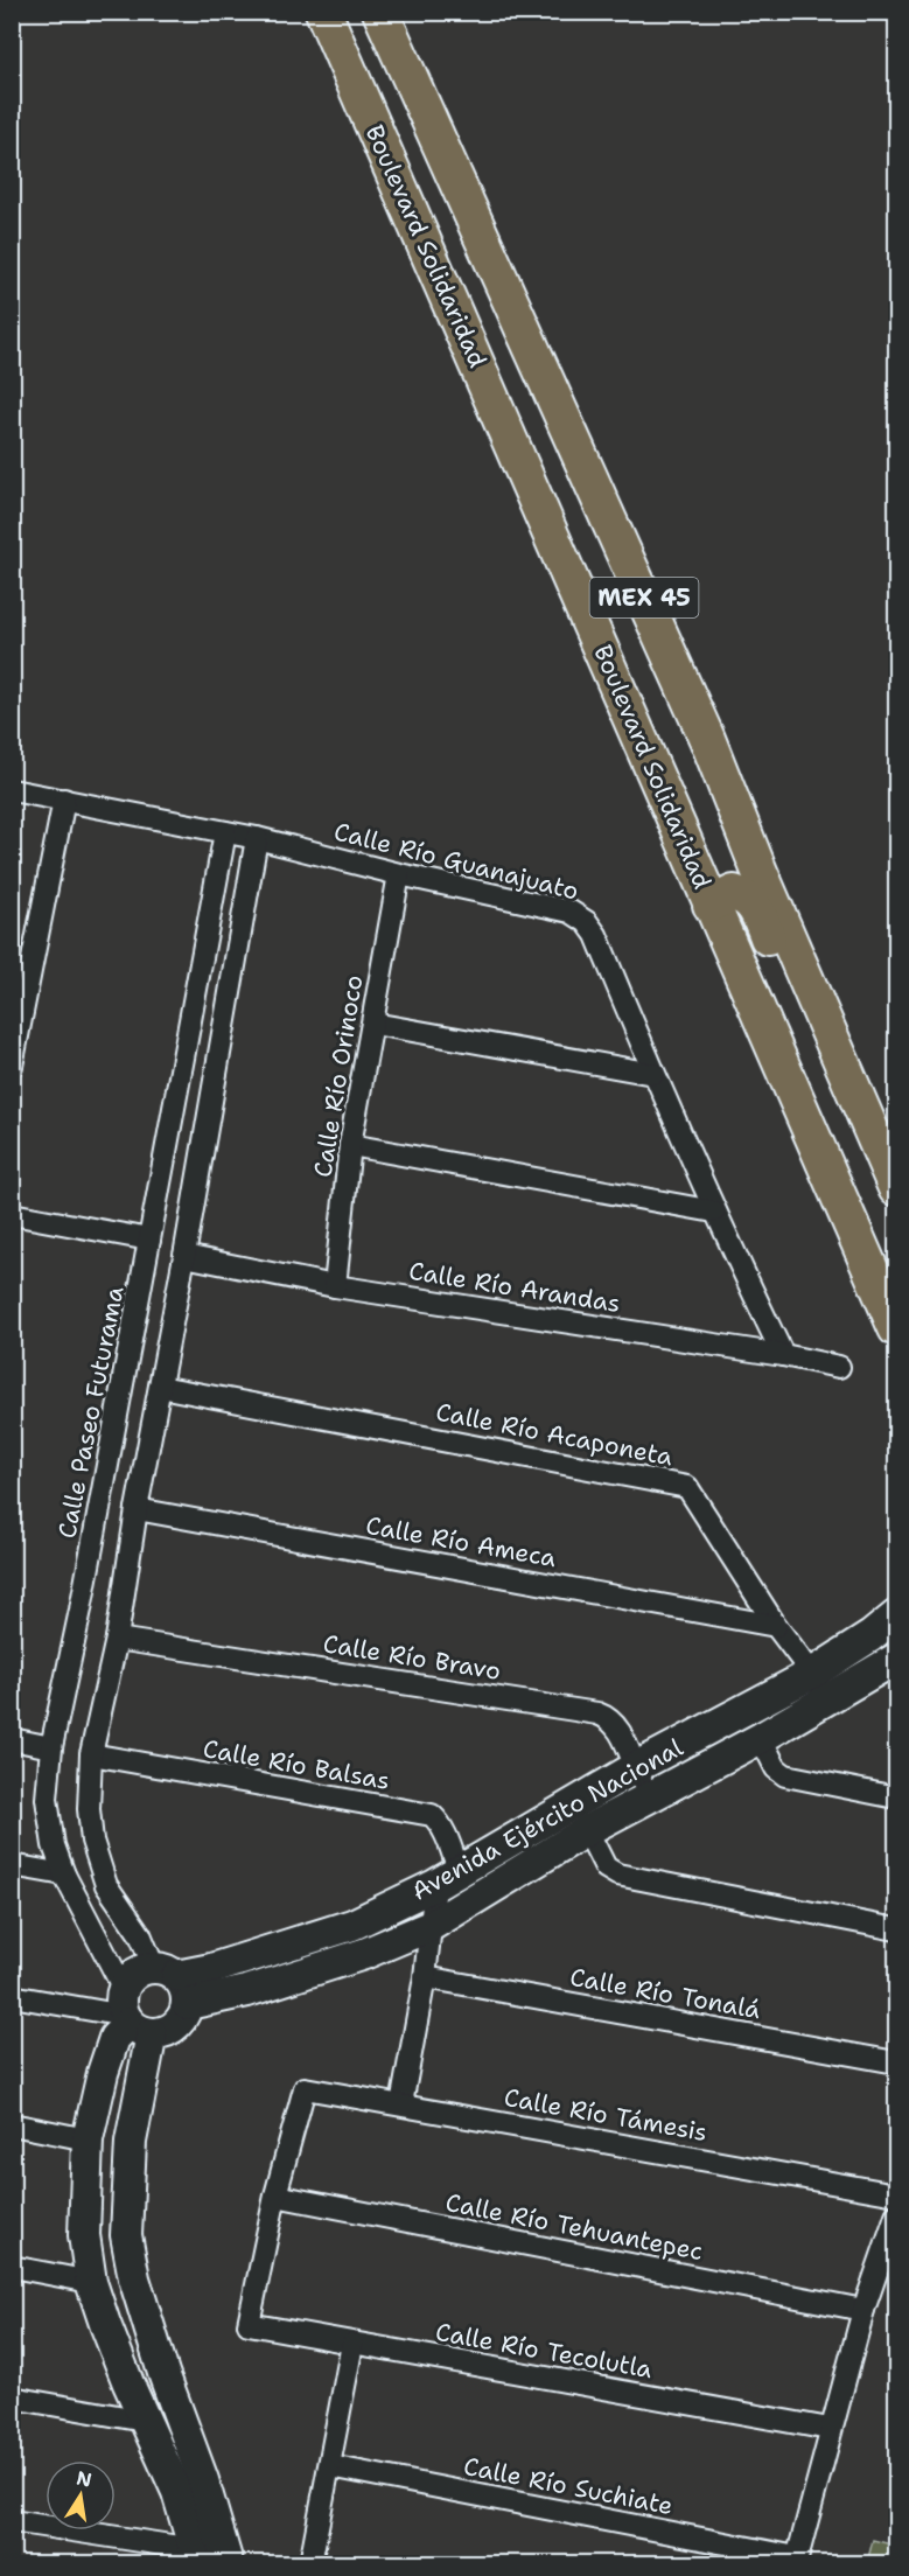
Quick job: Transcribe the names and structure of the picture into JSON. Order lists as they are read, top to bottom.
{
  "streets": {
    "highway": ["Boulevard Solidaridad", "MEX 45"],
    "main road": ["Avenida Ejército Nacional"],
    "street": [
      "Calle Río Guanajuato",
      "Calle Río Orinoco",
      "Calle Río Arandas",
      "Calle Paseo Futurama",
      "Calle Río Acaponeta",
      "Calle Río Ameca",
      "Calle Río Bravo",
      "Calle Río Balsas",
      "Calle Río Tonalá",
      "Calle Río Támesis",
      "Calle Río Tehuantepec",
      "Calle Río Tecolutla",
      "Calle Río Suchiate"
    ]
  },
  "crossings": [
    ["Calle Río Guanajuato", "Calle Río Orinoco"],
    ["Calle Río Guanajuato", "Calle Río Arandas"],
    ["Calle Río Guanajuato", "Calle Paseo Futurama"],
    ["Calle Río Orinoco", "Calle Río Arandas"],
    ["Calle Paseo Futurama", "Avenida Ejército Nacional"],
    ["Calle Río Acaponeta", "Calle Río Ameca"],
    ["Calle Río Acaponeta", "Avenida Ejército Nacional"],
    ["Calle Río Bravo", "Avenida Ejército Nacional"],
    ["Calle Río Balsas", "Avenida Ejército Nacional"],
    ["Calle Río Támesis", "Calle Río Tehuantepec"],
    ["Calle Río Támesis", "Calle Río Tecolutla"],
    ["Calle Río Tehuantepec", "Calle Río Tecolutla"]
  ],
  "north": "top"
}
